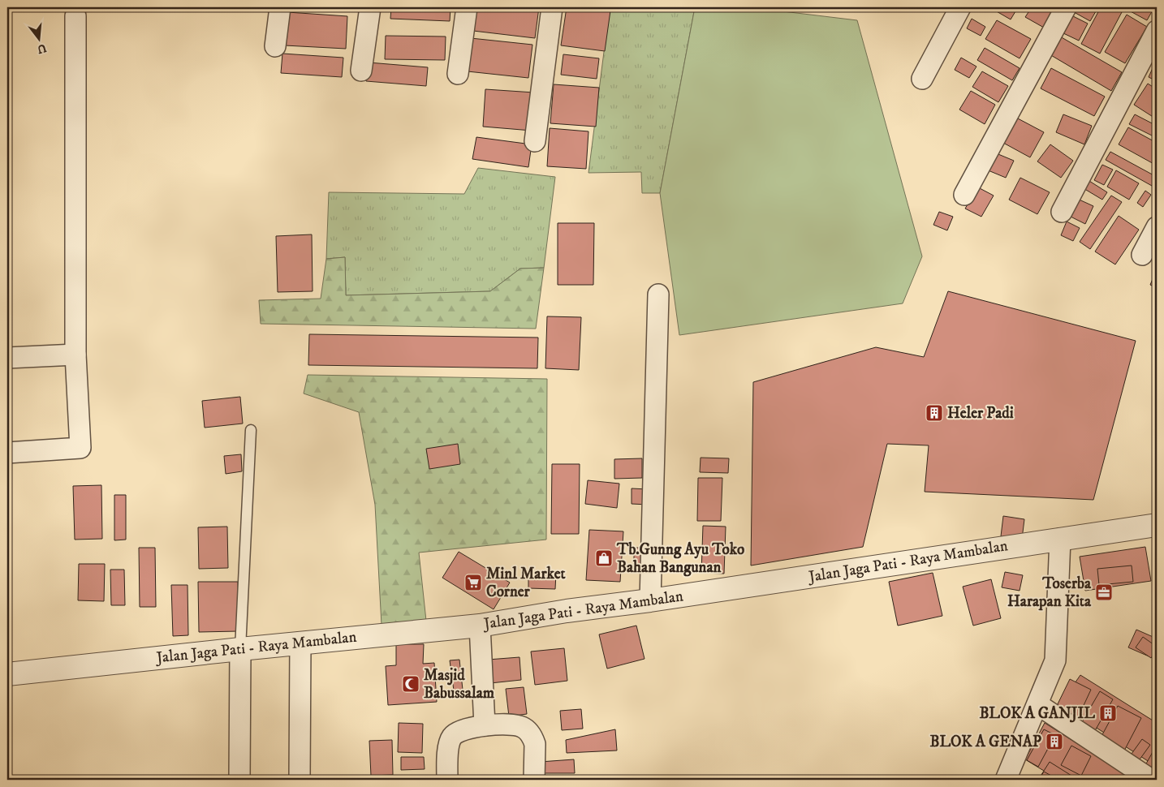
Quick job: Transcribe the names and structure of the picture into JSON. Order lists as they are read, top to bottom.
{
  "streets": {
    "street": ["Jalan Jaga Pati - Raya Mambalan"]
  },
  "places": {
    "building": ["Heler Padi", "BLOK A GANJIL", "BLOK A GENAP"],
    "shop": ["Tb.Gunng Ayu Toko Bahan Bangunan"],
    "supermarket": ["Minl Market Corner"],
    "office": ["Toserba Harapan Kita"],
    "mosque": ["Masjid Babussalam"]
  },
  "north": "bottom"
}
